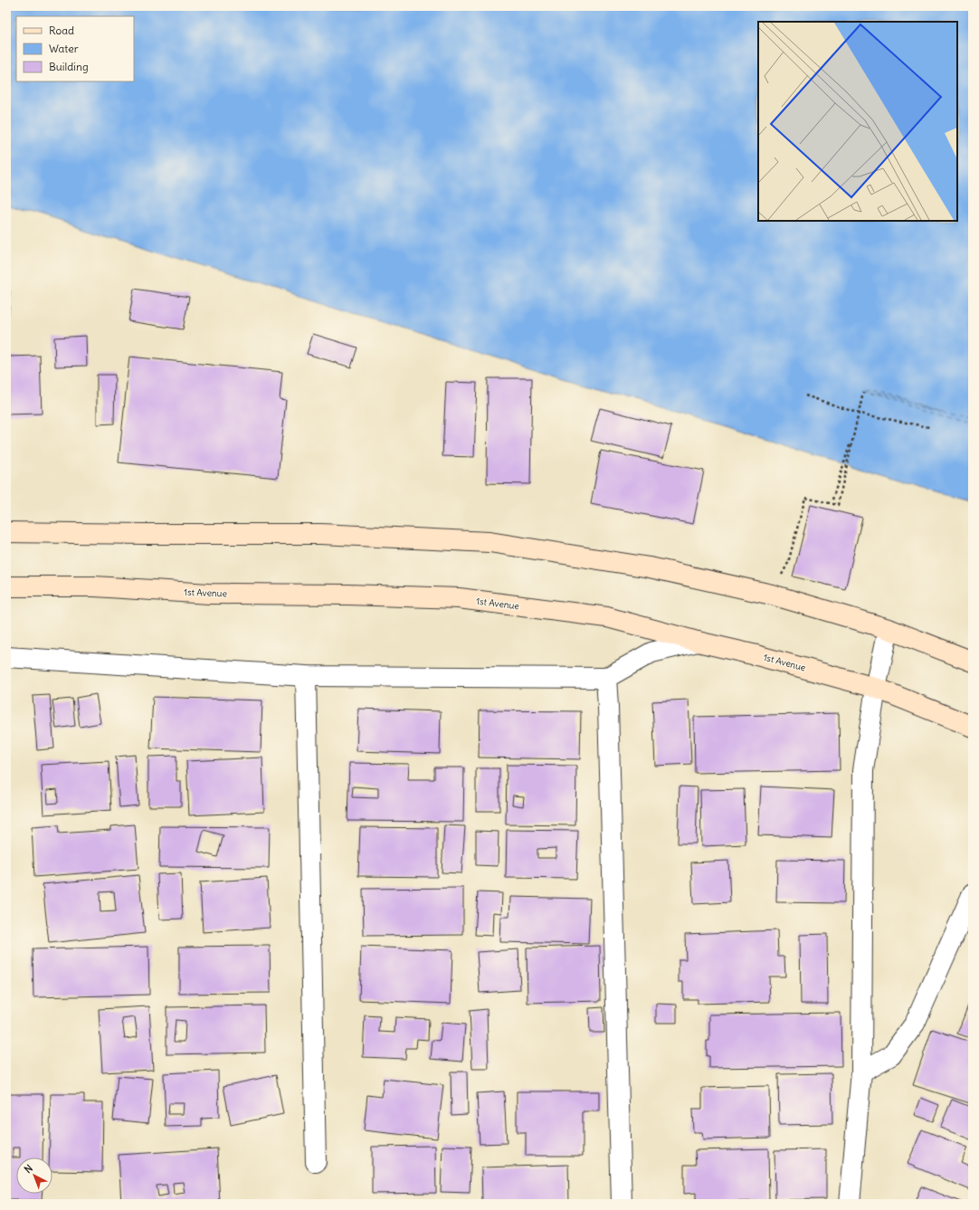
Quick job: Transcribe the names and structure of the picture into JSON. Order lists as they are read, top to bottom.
{
  "streets": {
    "main road": ["1st Avenue"]
  },
  "legend": ["Road", "Water", "Building"],
  "north": "top left"
}
